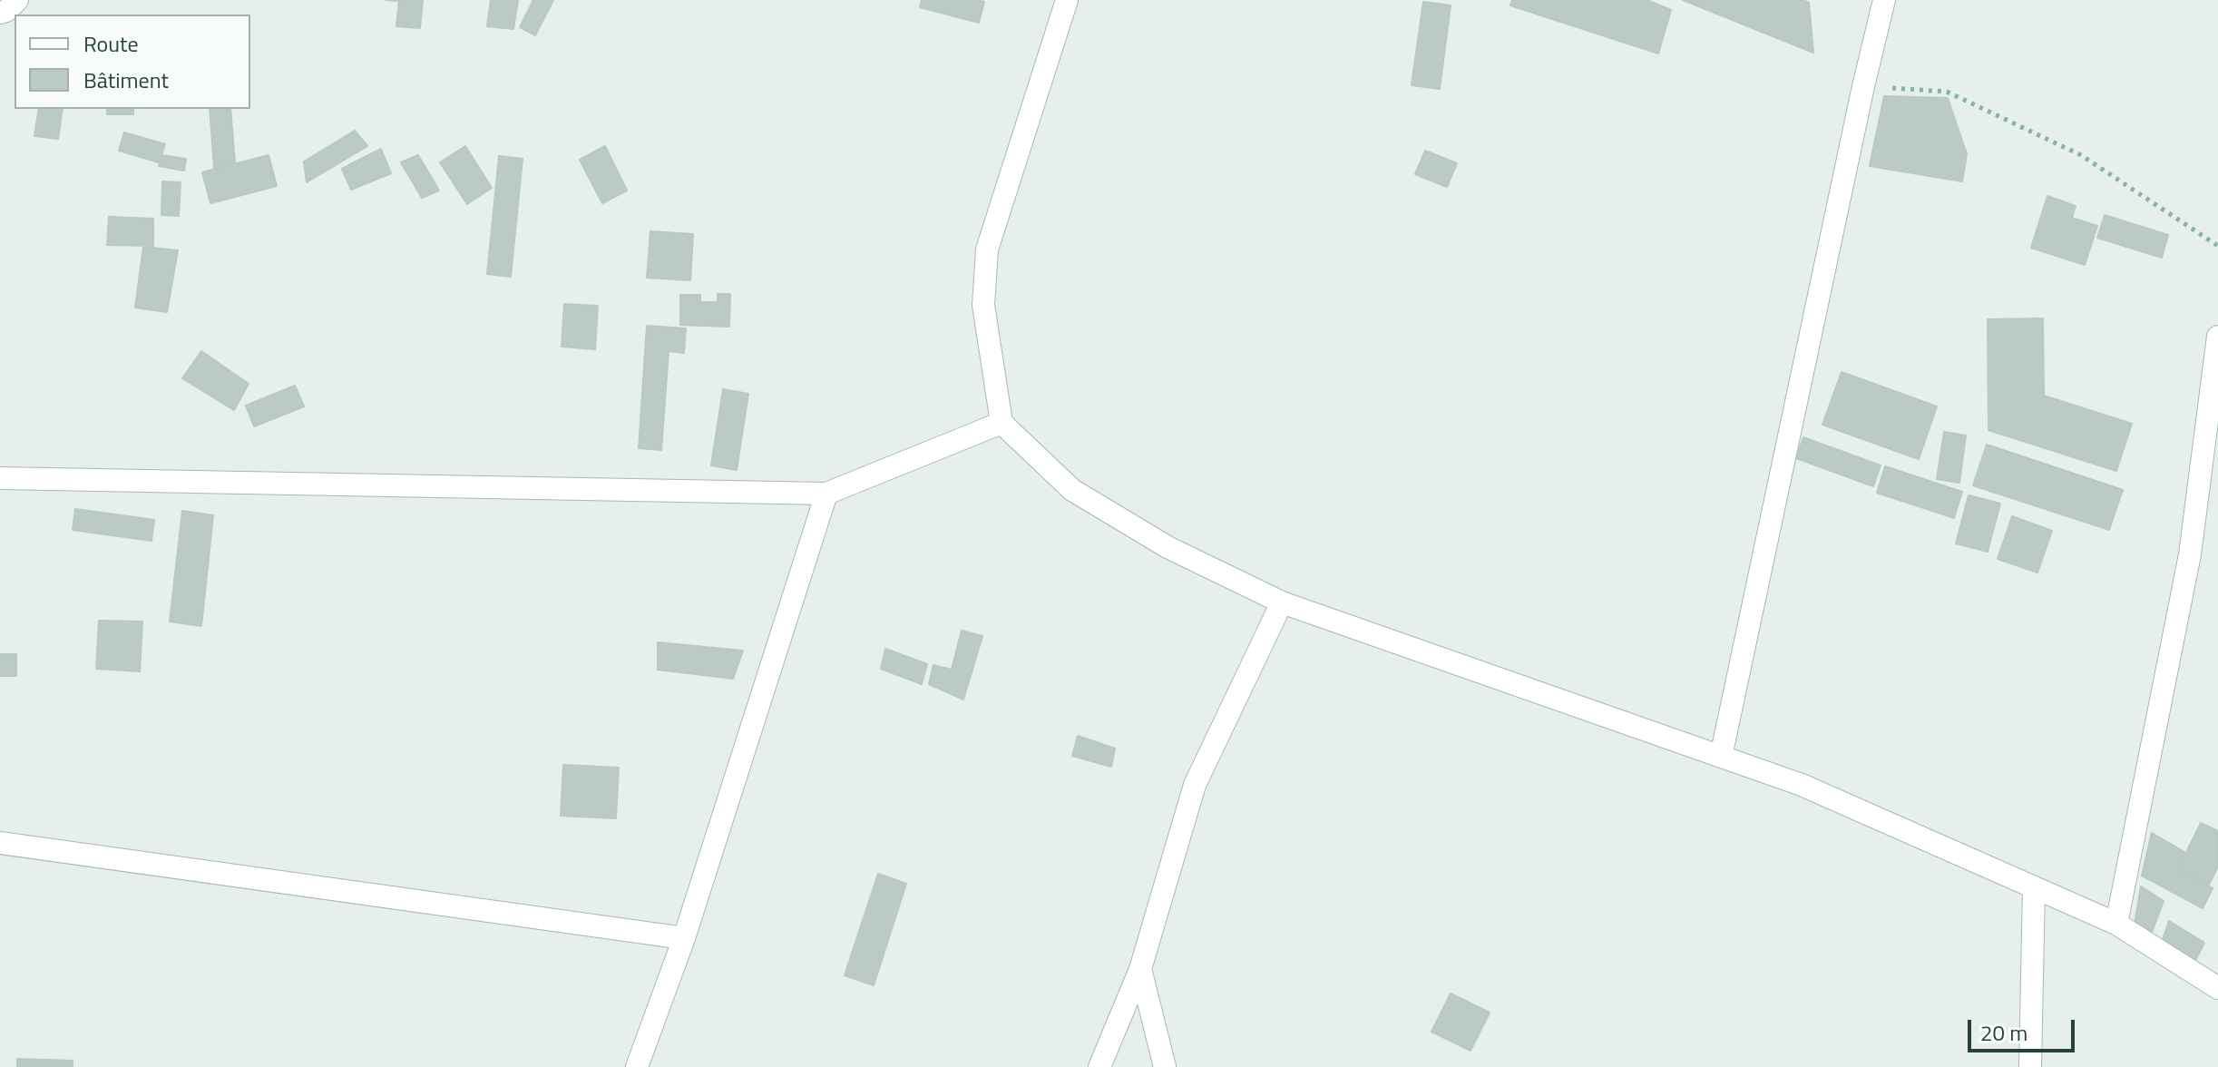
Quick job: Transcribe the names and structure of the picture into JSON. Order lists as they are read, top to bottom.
{
  "legend": ["Route", "Bâtiment"],
  "scale_bar": "20 m"
}
